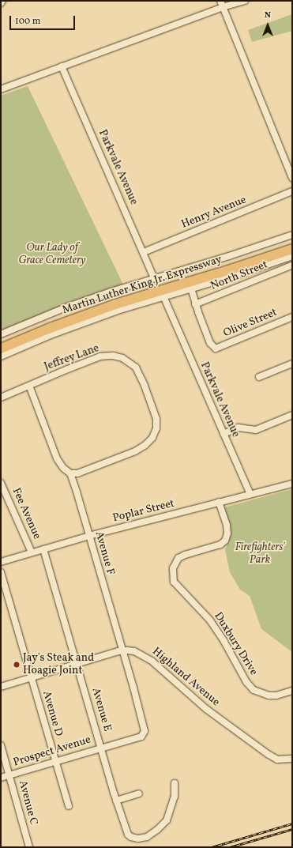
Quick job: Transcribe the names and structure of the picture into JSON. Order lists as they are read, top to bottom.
{
  "streets": {
    "highway": ["Martin Luther King Jr. Expressway"],
    "street": [
      "Parkvale Avenue",
      "Henry Avenue",
      "North Street",
      "Olive Street",
      "Jeffrey Lane",
      "Poplar Street",
      "Fee Avenue",
      "Avenue F",
      "Duxbury Drive",
      "Highland Avenue",
      "Avenue E",
      "Avenue D",
      "Prospect Avenue",
      "Avenue C"
    ]
  },
  "crossings": [
    ["Parkvale Avenue", "Henry Avenue"],
    ["Parkvale Avenue", "Poplar Street"],
    ["North Street", "Olive Street"],
    ["Jeffrey Lane", "Avenue F"],
    ["Poplar Street", "Fee Avenue"],
    ["Poplar Street", "Avenue F"],
    ["Poplar Street", "Duxbury Drive"],
    ["Poplar Street", "Avenue E"],
    ["Avenue F", "Highland Avenue"],
    ["Avenue F", "Prospect Avenue"],
    ["Highland Avenue", "Avenue E"],
    ["Highland Avenue", "Avenue D"],
    ["Avenue E", "Prospect Avenue"],
    ["Avenue D", "Prospect Avenue"],
    ["Prospect Avenue", "Avenue C"]
  ],
  "parks": ["Our Lady of Grace Cemetery", "Firefighters' Park"],
  "places": ["Jay's Steak and Hoagie Joint"],
  "scale_bar": "100 m",
  "north": "top"
}
